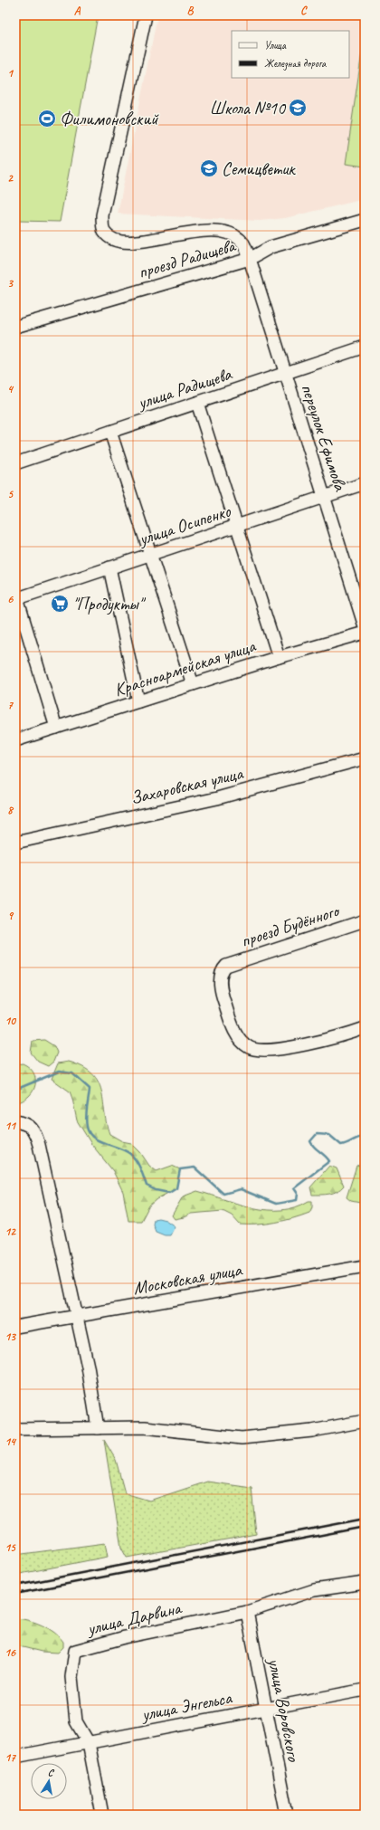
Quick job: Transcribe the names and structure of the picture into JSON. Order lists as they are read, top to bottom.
{
  "streets": {
    "street": [
      "проезд Радищева",
      "улица Радищева",
      "переулок Ефимова",
      "улица Осипенко",
      "Красноармейская улица",
      "Захаровская улица",
      "проезд Будённого",
      "Московская улица",
      "улица Дарвина",
      "улица Энгельса",
      "улица Воровского"
    ]
  },
  "crossings": [
    ["проезд Радищева", "переулок Ефимова"],
    ["улица Радищева", "переулок Ефимова"],
    ["переулок Ефимова", "улица Осипенко"],
    ["улица Дарвина", "улица Энгельса"],
    ["улица Дарвина", "улица Воровского"],
    ["улица Энгельса", "улица Воровского"]
  ],
  "places": {
    "school or university": ["Школа №10", "Семицветик"],
    "sports": ["Филимоновский"],
    "supermarket": ["\"Продукты\""]
  },
  "legend": ["Улица", "Железная дорога"],
  "north": "top",
  "grid": {
    "columns": ["A", "B", "C"],
    "rows": [
      "1",
      "2",
      "3",
      "4",
      "5",
      "6",
      "7",
      "8",
      "9",
      "10",
      "11",
      "12",
      "13",
      "14",
      "15",
      "16",
      "17"
    ]
  }
}
